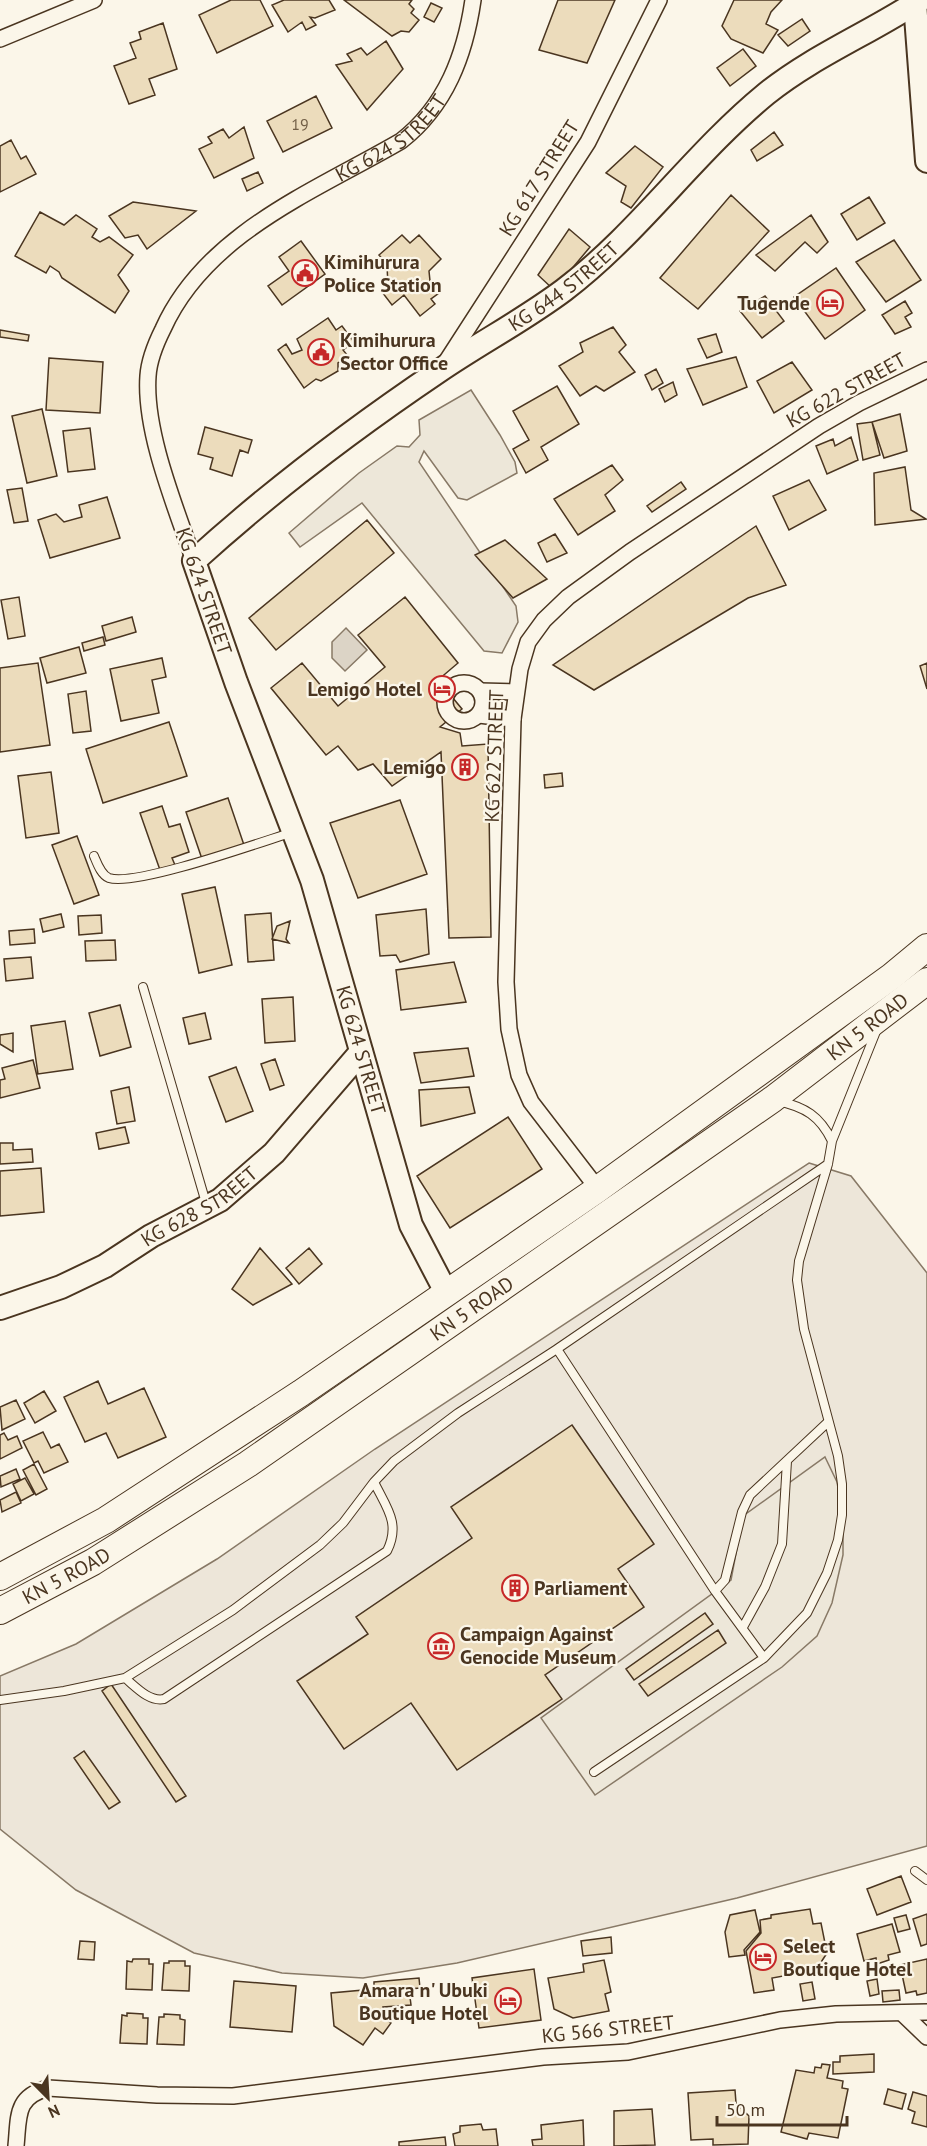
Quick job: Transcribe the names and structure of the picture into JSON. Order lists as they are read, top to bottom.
{
  "streets": {
    "main road": [
      "KG 624 STREET",
      "KG 644 STREET",
      "KN 5 ROAD",
      "KG 628 STREET"
    ],
    "street": ["KG 617 STREET", "KG 622 STREET", "KG 566 STREET"]
  },
  "crossings": [
    ["KG 624 STREET", "KG 644 STREET"],
    ["KG 624 STREET", "KN 5 ROAD"],
    ["KG 624 STREET", "KG 628 STREET"],
    ["KG 617 STREET", "KG 644 STREET"],
    ["KG 622 STREET", "KN 5 ROAD"]
  ],
  "places": {
    "public building": ["Kimihurura Police Station", "Kimihurura Sector Office"],
    "hotel": [
      "Tugende",
      "Lemigo Hotel",
      "Select Boutique Hotel",
      "Amara n' Ubuki Boutique Hotel"
    ],
    "building": ["Lemigo", "Parliament"],
    "museum": ["Campaign Against Genocide Museum"]
  },
  "house_numbers": ["19"],
  "scale_bar": "50 m",
  "north": "bottom right"
}
